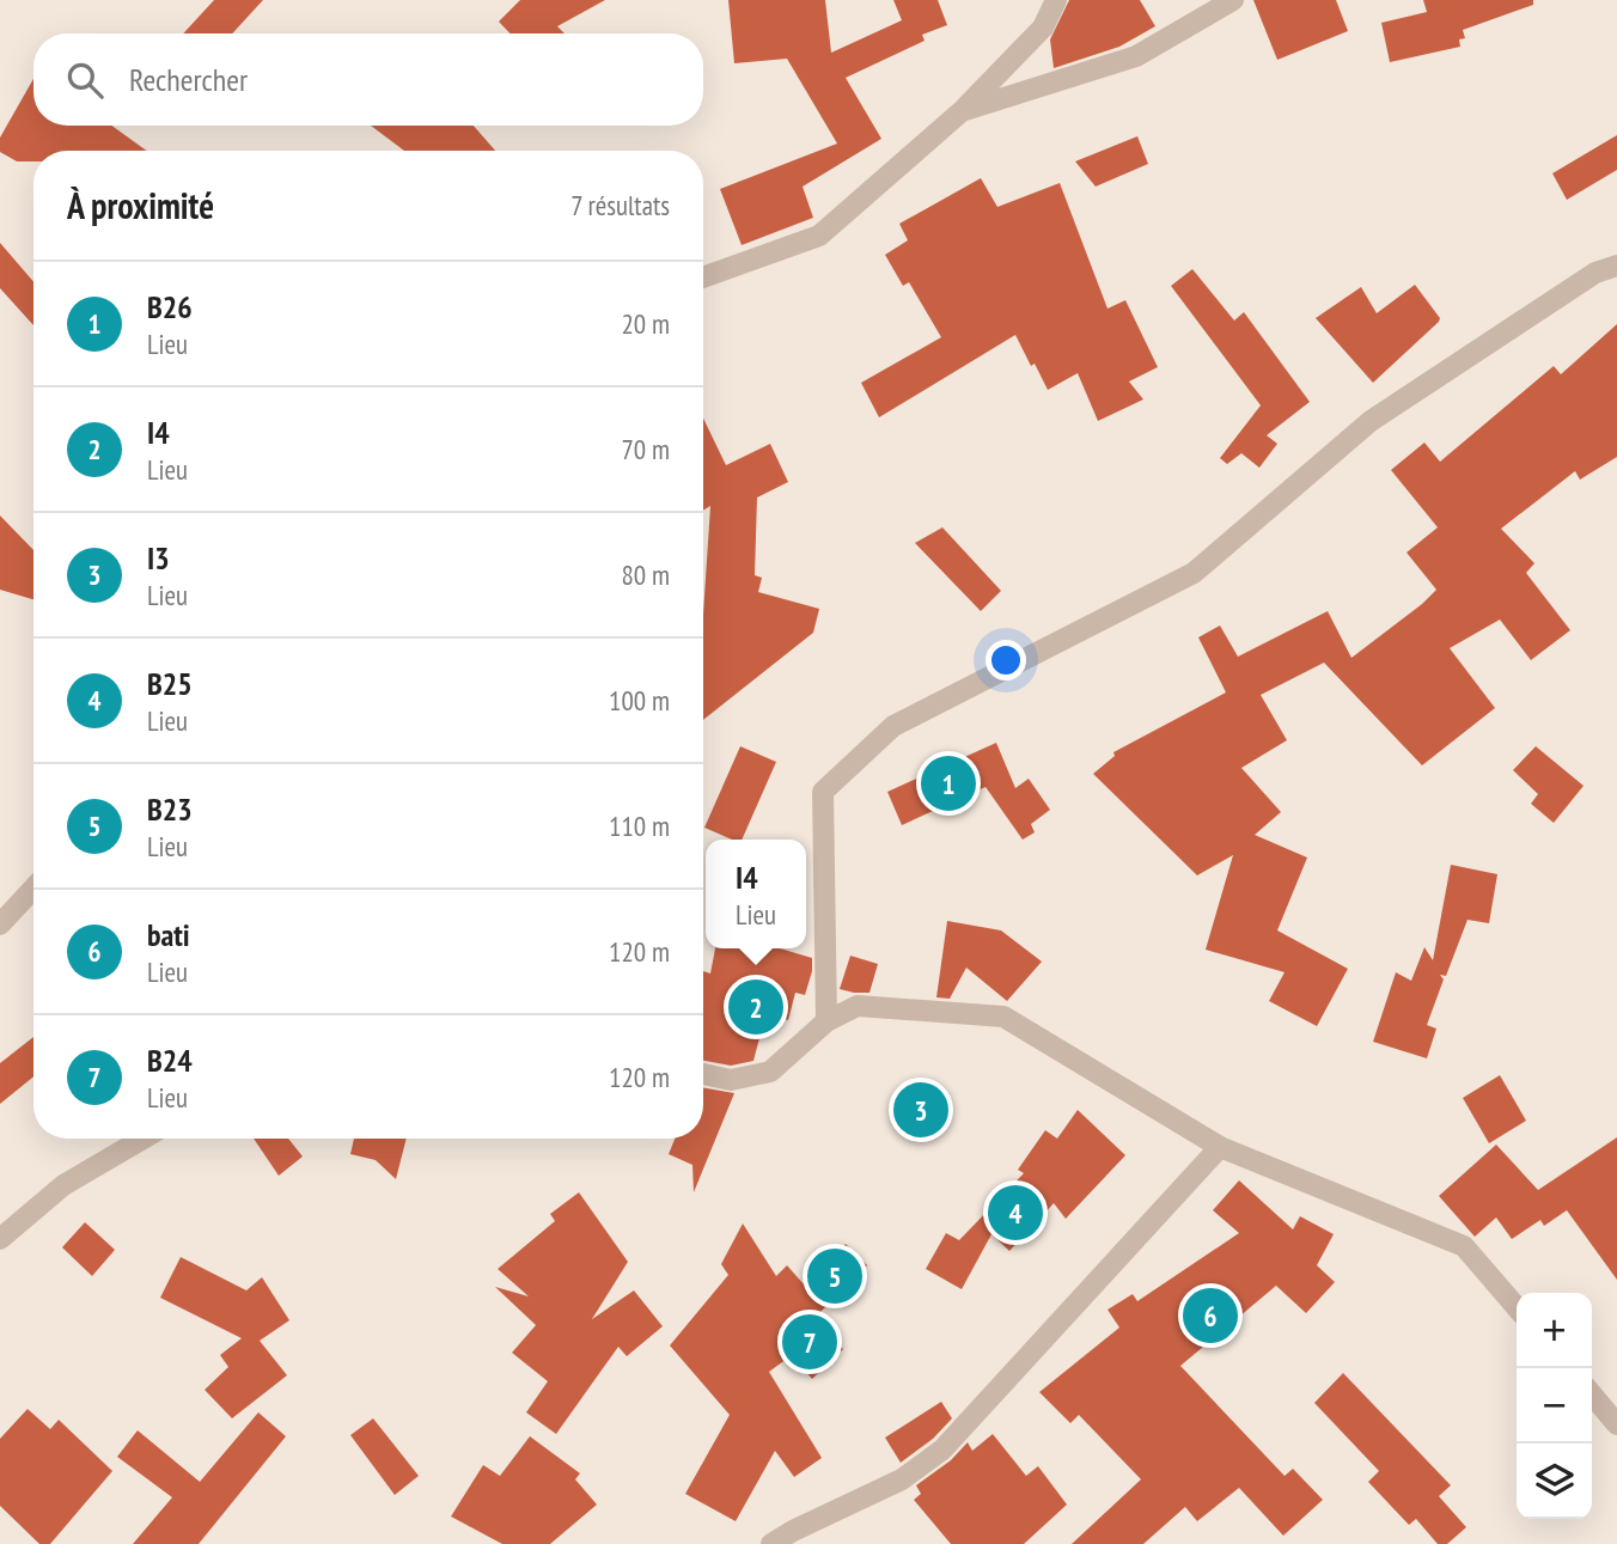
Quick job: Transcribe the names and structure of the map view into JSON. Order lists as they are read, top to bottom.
{
  "page": {
    "search": "Rechercher",
    "heading": ["À proximité", "7 résultats"],
    "list": [
      {
        "mark": "1",
        "name": "B26",
        "note": "Lieu",
        "value": "20 m"
      },
      {
        "mark": "2",
        "name": "I4",
        "note": "Lieu",
        "value": "70 m"
      },
      {
        "mark": "3",
        "name": "I3",
        "note": "Lieu",
        "value": "80 m"
      },
      {
        "mark": "4",
        "name": "B25",
        "note": "Lieu",
        "value": "100 m"
      },
      {
        "mark": "5",
        "name": "B23",
        "note": "Lieu",
        "value": "110 m"
      },
      {
        "mark": "6",
        "name": "bati",
        "note": "Lieu",
        "value": "120 m"
      },
      {
        "mark": "7",
        "name": "B24",
        "note": "Lieu",
        "value": "120 m"
      }
    ],
    "pins": [
      "1",
      "2",
      "3",
      "4",
      "5",
      "6",
      "7"
    ],
    "popup": ["I4", "Lieu"],
    "map_buttons": ["+", "−"]
  }
}
